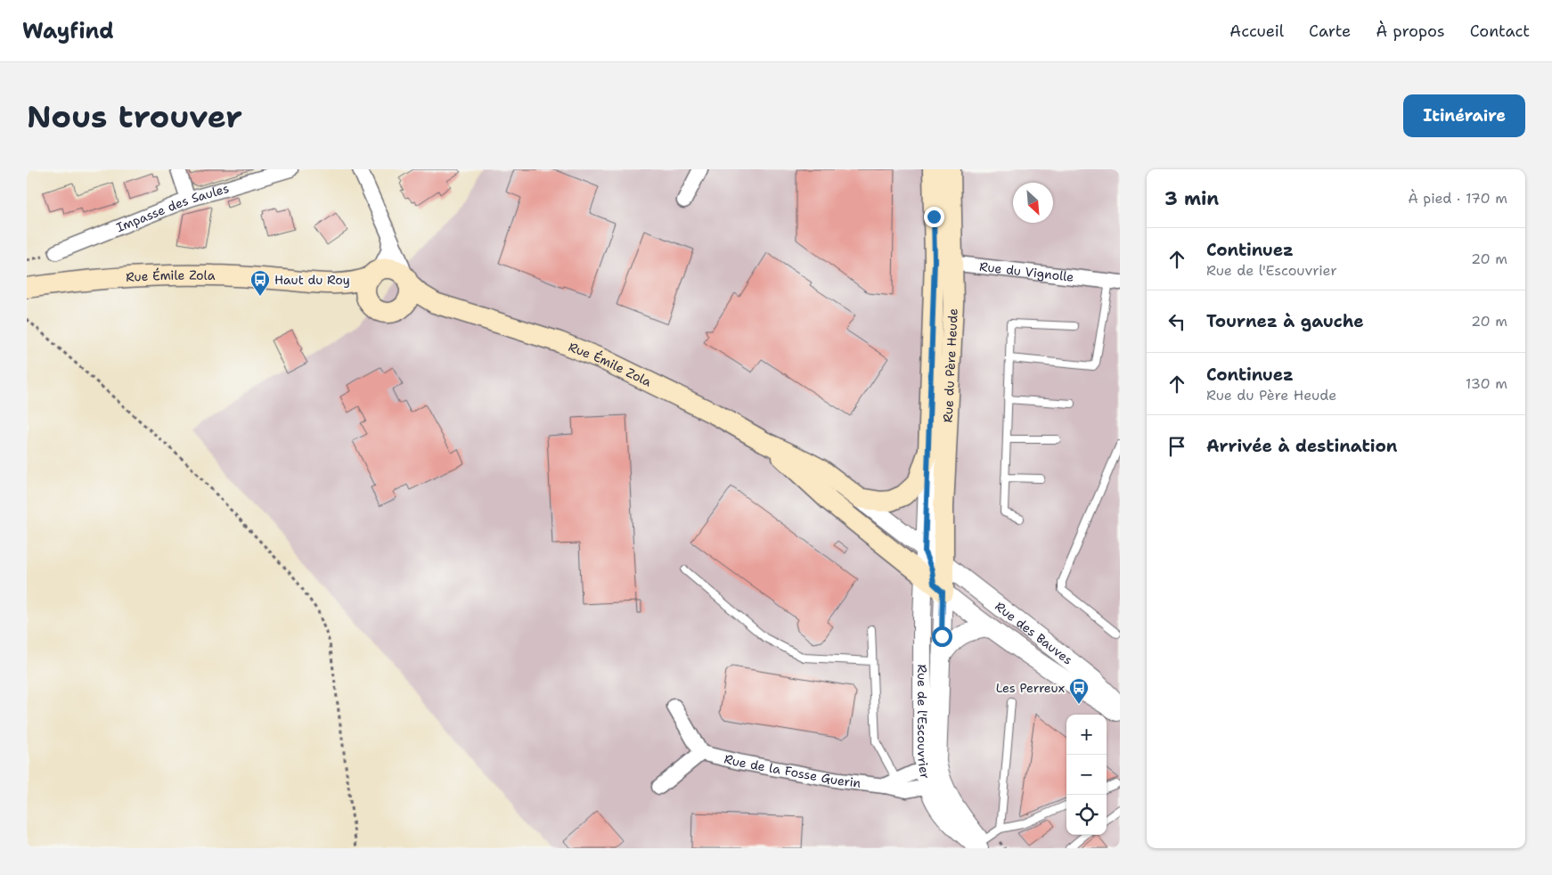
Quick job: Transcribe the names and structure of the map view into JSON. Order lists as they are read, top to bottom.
{
  "streets": {
    "main road": ["Rue Émile Zola", "Rue du Père Heude"],
    "street": [
      "Impasse des Saules",
      "Rue du Vignolle",
      "Rue des Bauves",
      "Rue de l'Escouvrier",
      "Rue de la Fosse Guerin"
    ]
  },
  "crossings": [
    ["Rue du Vignolle", "Rue du Père Heude"],
    ["Rue Émile Zola", "Rue du Père Heude"],
    ["Rue Émile Zola", "Rue des Bauves"],
    ["Rue Émile Zola", "Rue de l'Escouvrier"],
    ["Rue du Père Heude", "Rue des Bauves"],
    ["Rue du Père Heude", "Rue de l'Escouvrier"],
    ["Rue des Bauves", "Rue de l'Escouvrier"],
    ["Rue de l'Escouvrier", "Rue de la Fosse Guerin"]
  ],
  "places": {
    "bus stop": ["Haut du Roy", "Les Perreux"]
  },
  "north": "bottom right",
  "page": {
    "header": "Wayfind",
    "nav": [
      "Accueil",
      "Carte",
      "À propos",
      "Contact"
    ],
    "buttons": "Itinéraire",
    "title": "Nous trouver",
    "heading": ["3 min", "À pied · 170 m"],
    "list": [
      ["Continuez", "Rue de l'Escouvrier", "20 m"],
      ["Tournez à gauche", "20 m"],
      ["Continuez", "Rue du Père Heude", "130 m"],
      "Arrivée à destination"
    ],
    "map_buttons": ["+", "−"]
  }
}
